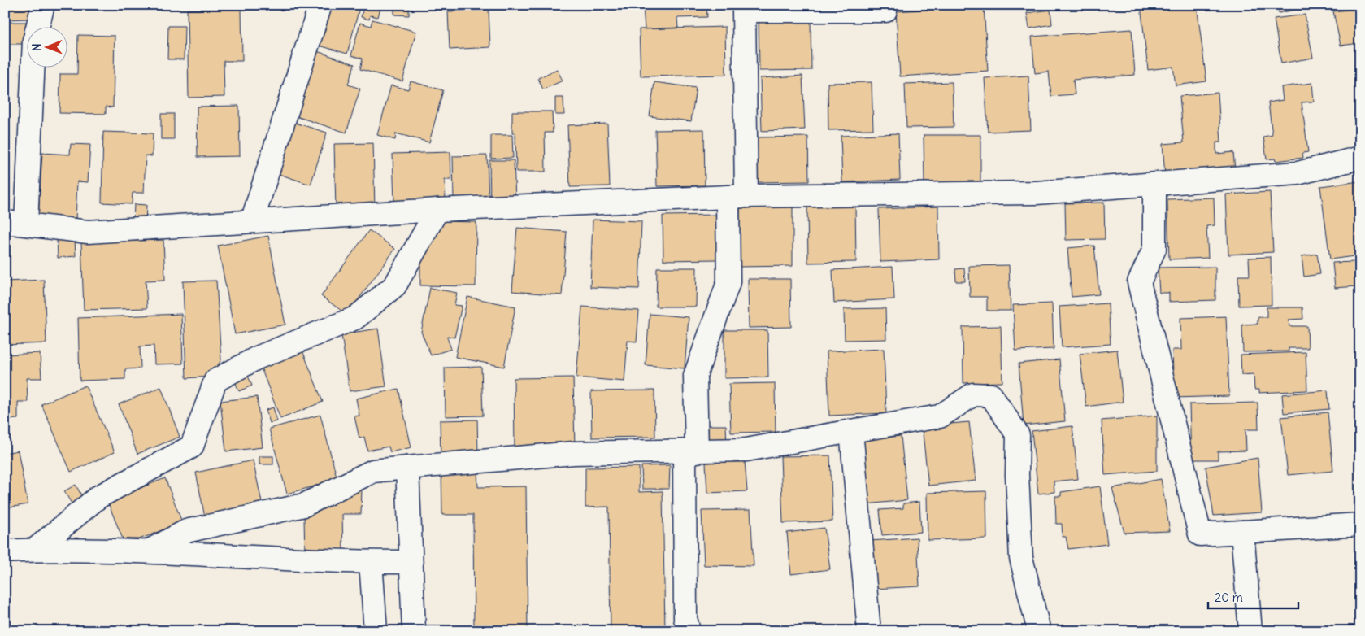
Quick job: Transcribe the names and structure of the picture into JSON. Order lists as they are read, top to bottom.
{
  "scale_bar": "20 m",
  "north": "left"
}
